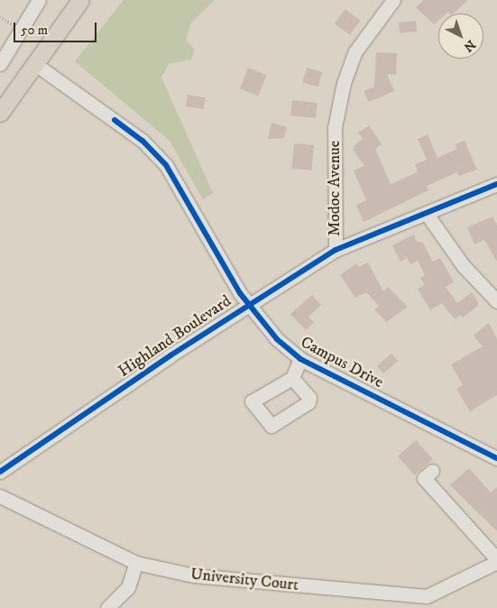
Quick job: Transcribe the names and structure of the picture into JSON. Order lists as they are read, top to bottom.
{
  "streets": {
    "street": [
      "Modoc Avenue",
      "Highland Boulevard",
      "Campus Drive",
      "University Court"
    ]
  },
  "crossings": [
    ["Modoc Avenue", "Highland Boulevard"],
    ["Highland Boulevard", "Campus Drive"]
  ],
  "scale_bar": "50 m",
  "north": "bottom right"
}
